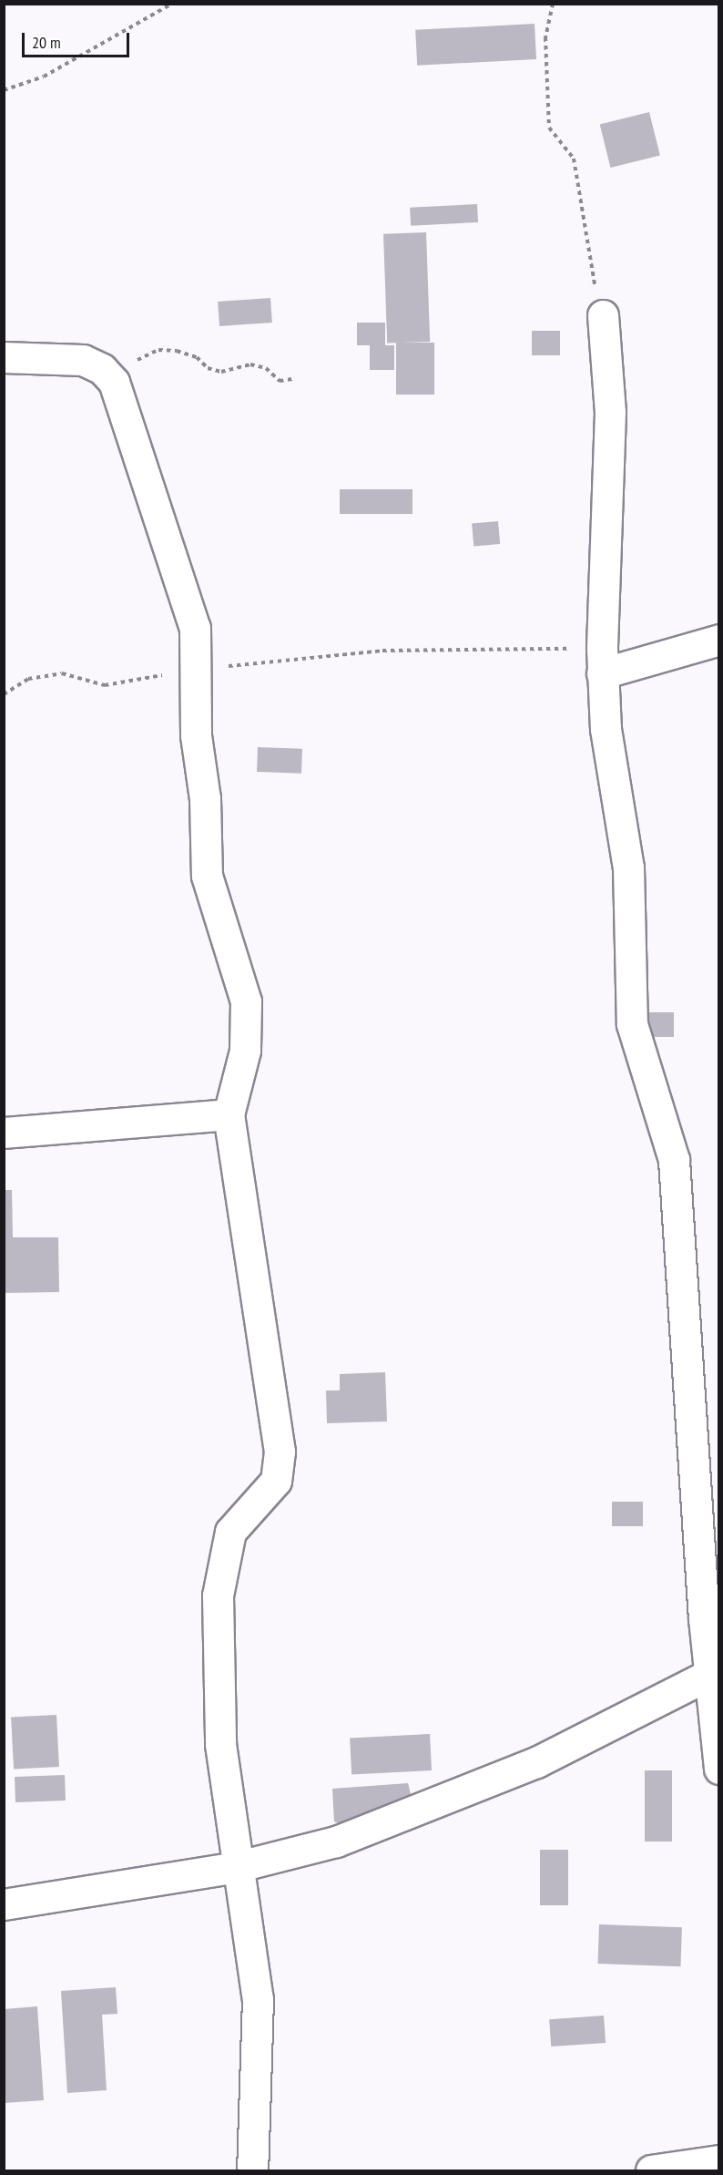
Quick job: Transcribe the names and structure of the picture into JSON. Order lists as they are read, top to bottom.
{
  "scale_bar": "20 m"
}
